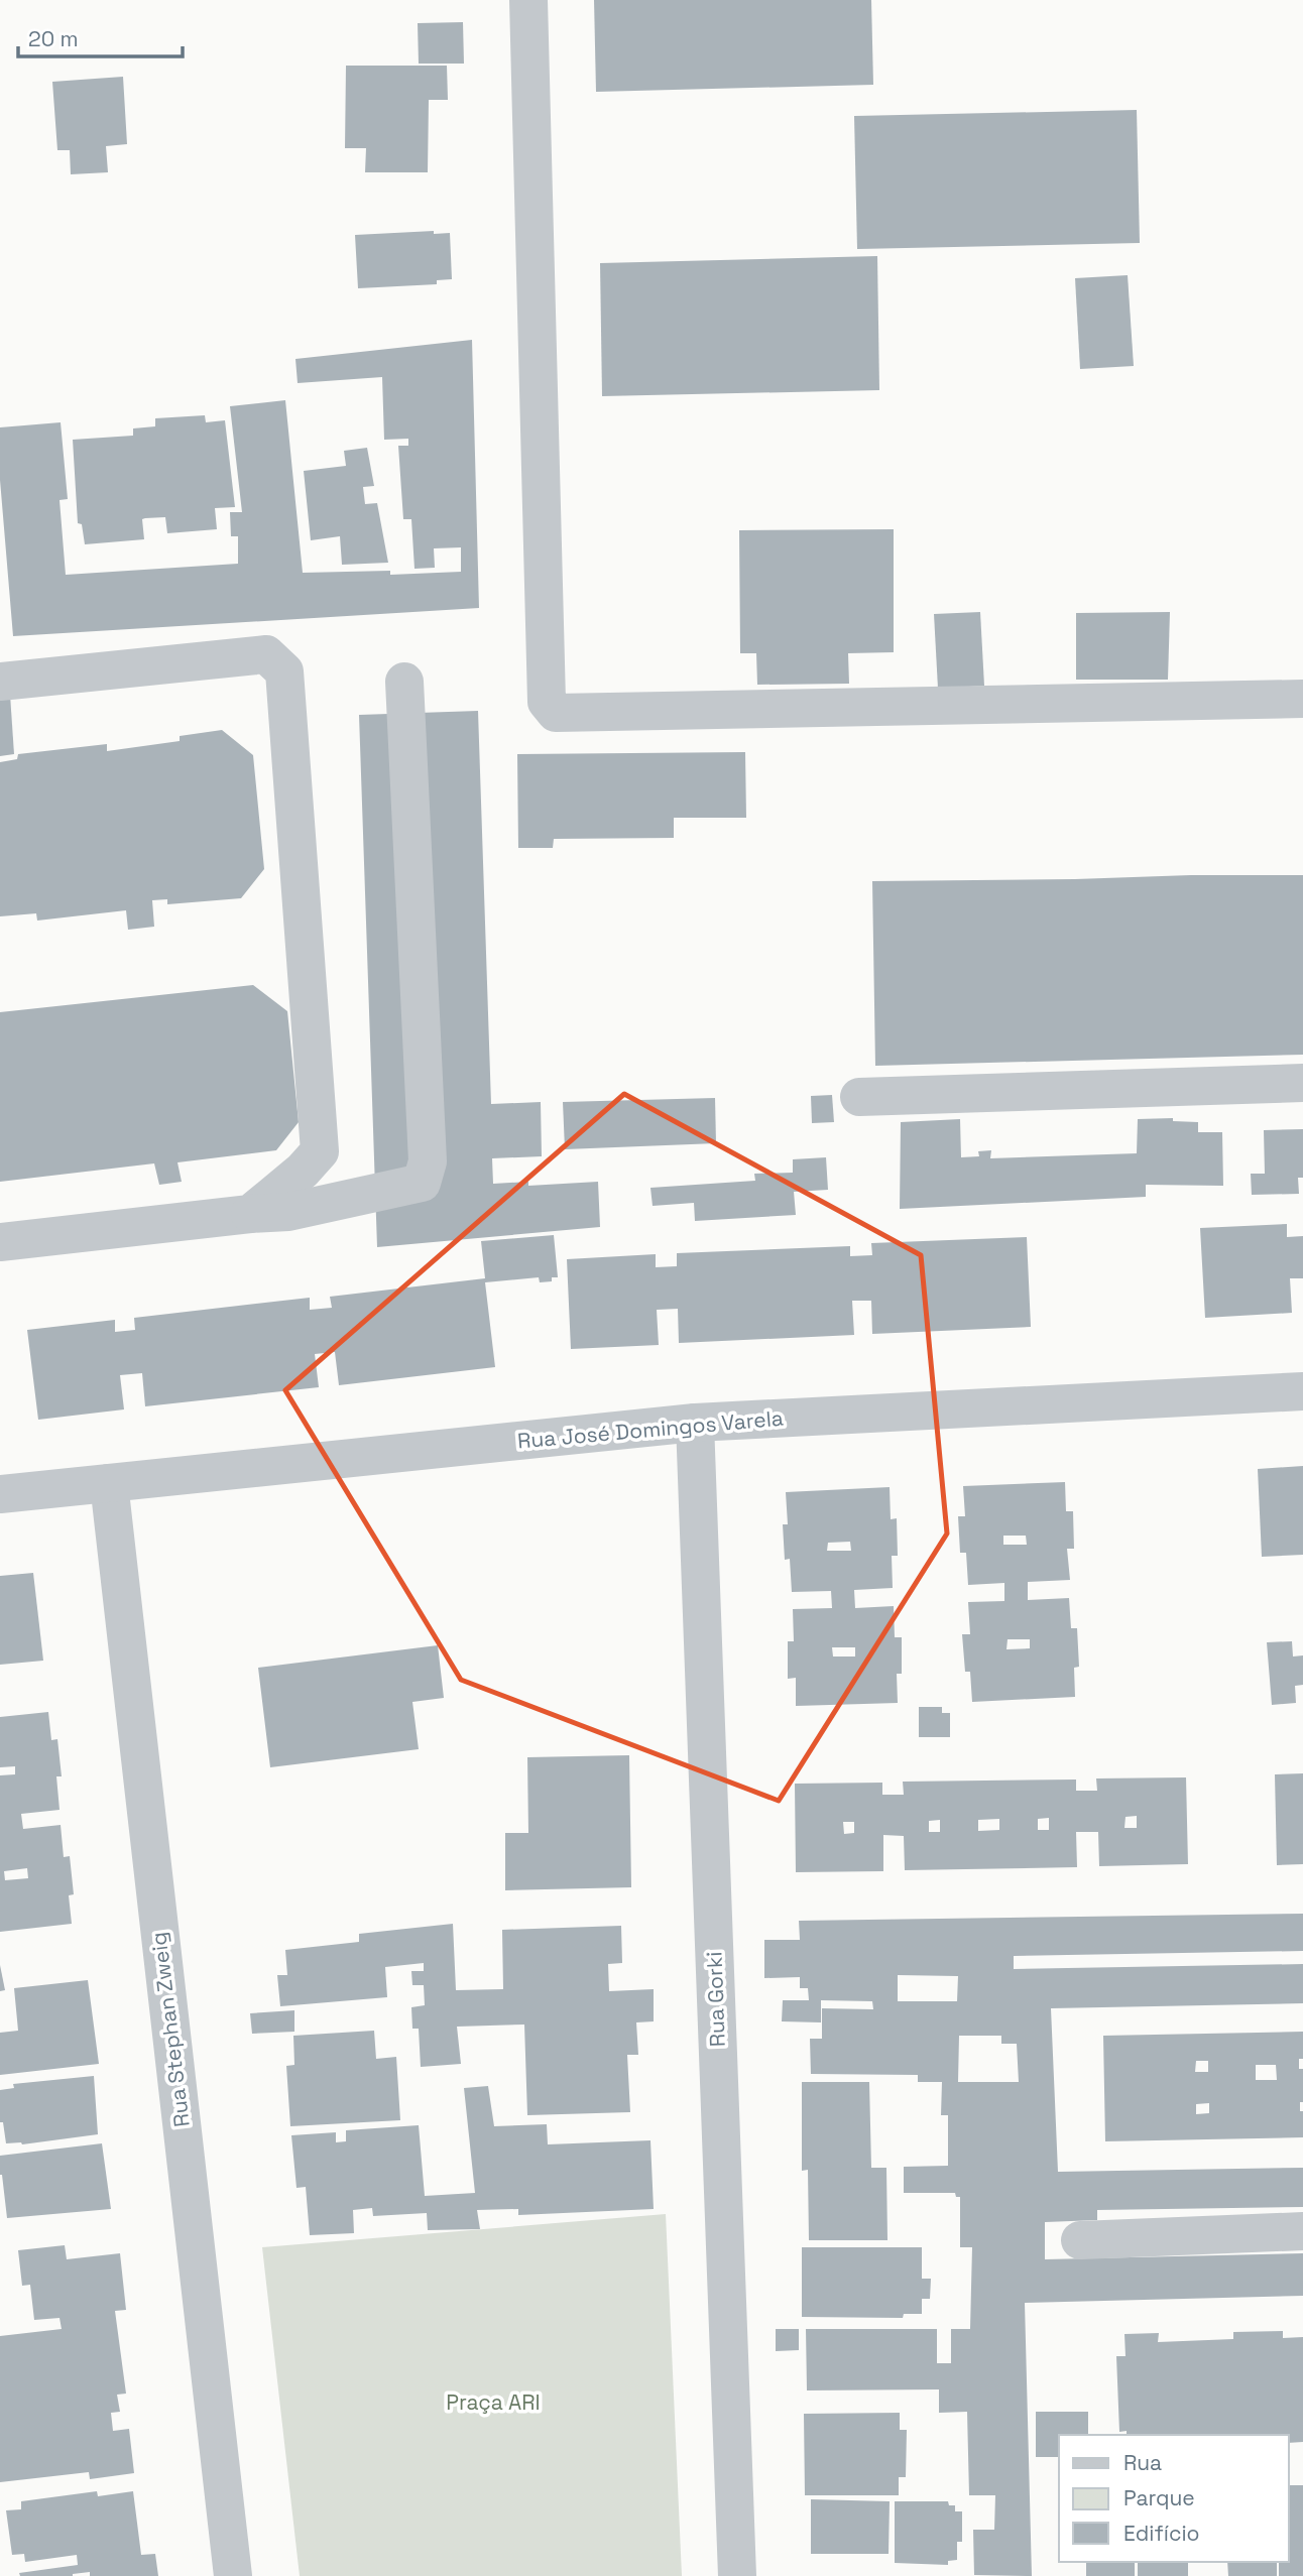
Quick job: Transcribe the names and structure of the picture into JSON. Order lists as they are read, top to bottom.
{
  "streets": {
    "street": ["Rua José Domingos Varela", "Rua Gorki", "Rua Stephan Zweig"]
  },
  "crossings": [
    ["Rua José Domingos Varela", "Rua Gorki"],
    ["Rua José Domingos Varela", "Rua Stephan Zweig"]
  ],
  "parks": ["Praça ARI"],
  "legend": ["Rua", "Parque", "Edifício"],
  "scale_bar": "20 m"
}
